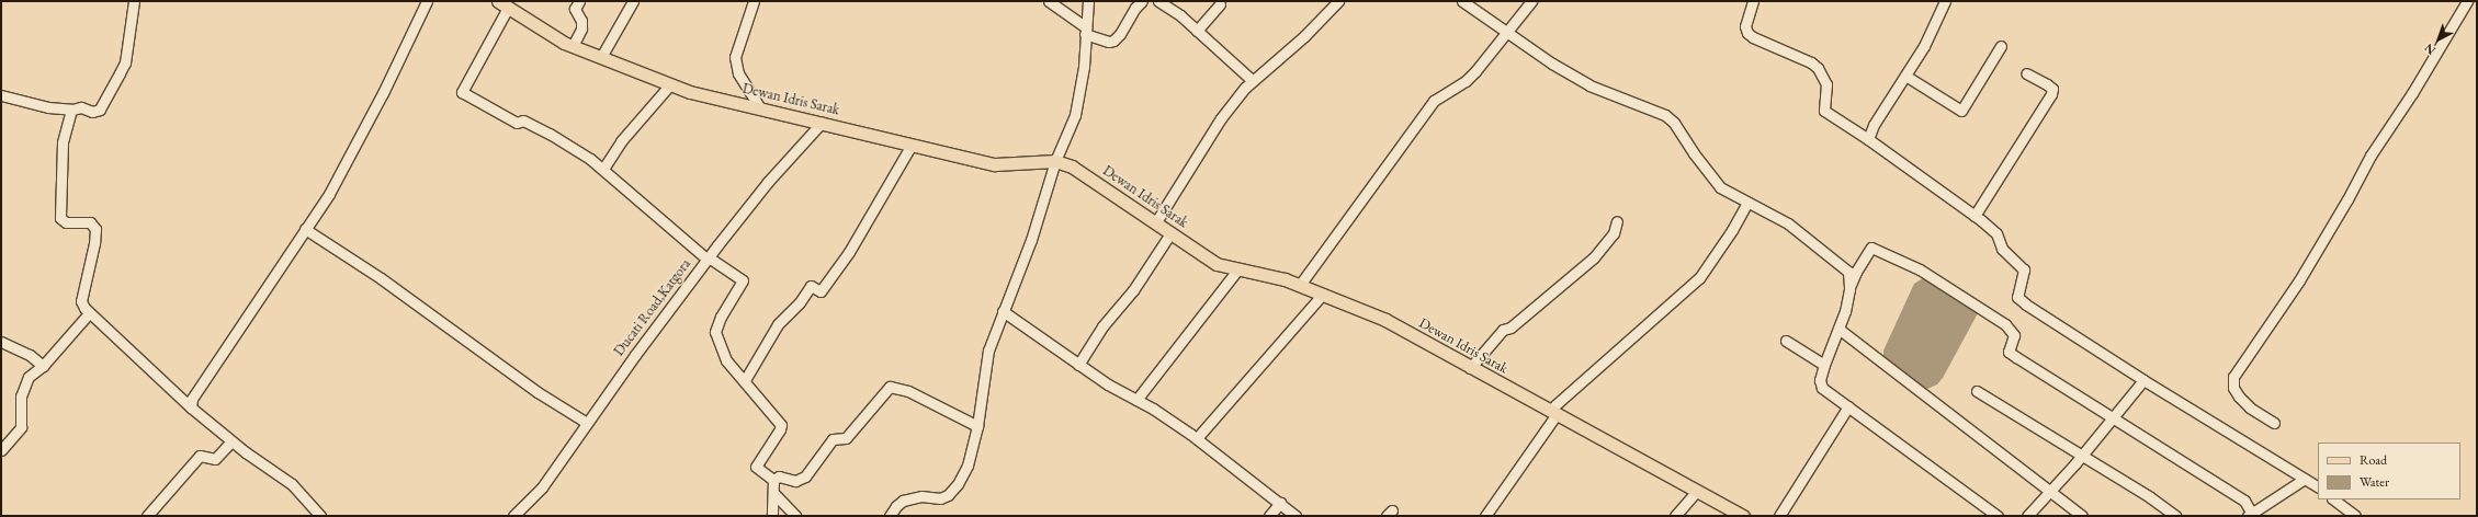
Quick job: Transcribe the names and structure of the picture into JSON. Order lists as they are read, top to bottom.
{
  "streets": {
    "main road": ["Dewan Idris Sarak"],
    "street": ["Ducati Road,Katgora"]
  },
  "crossings": [
    ["Dewan Idris Sarak", "Ducati Road,Katgora"]
  ],
  "legend": ["Road", "Water"],
  "north": "bottom left"
}
